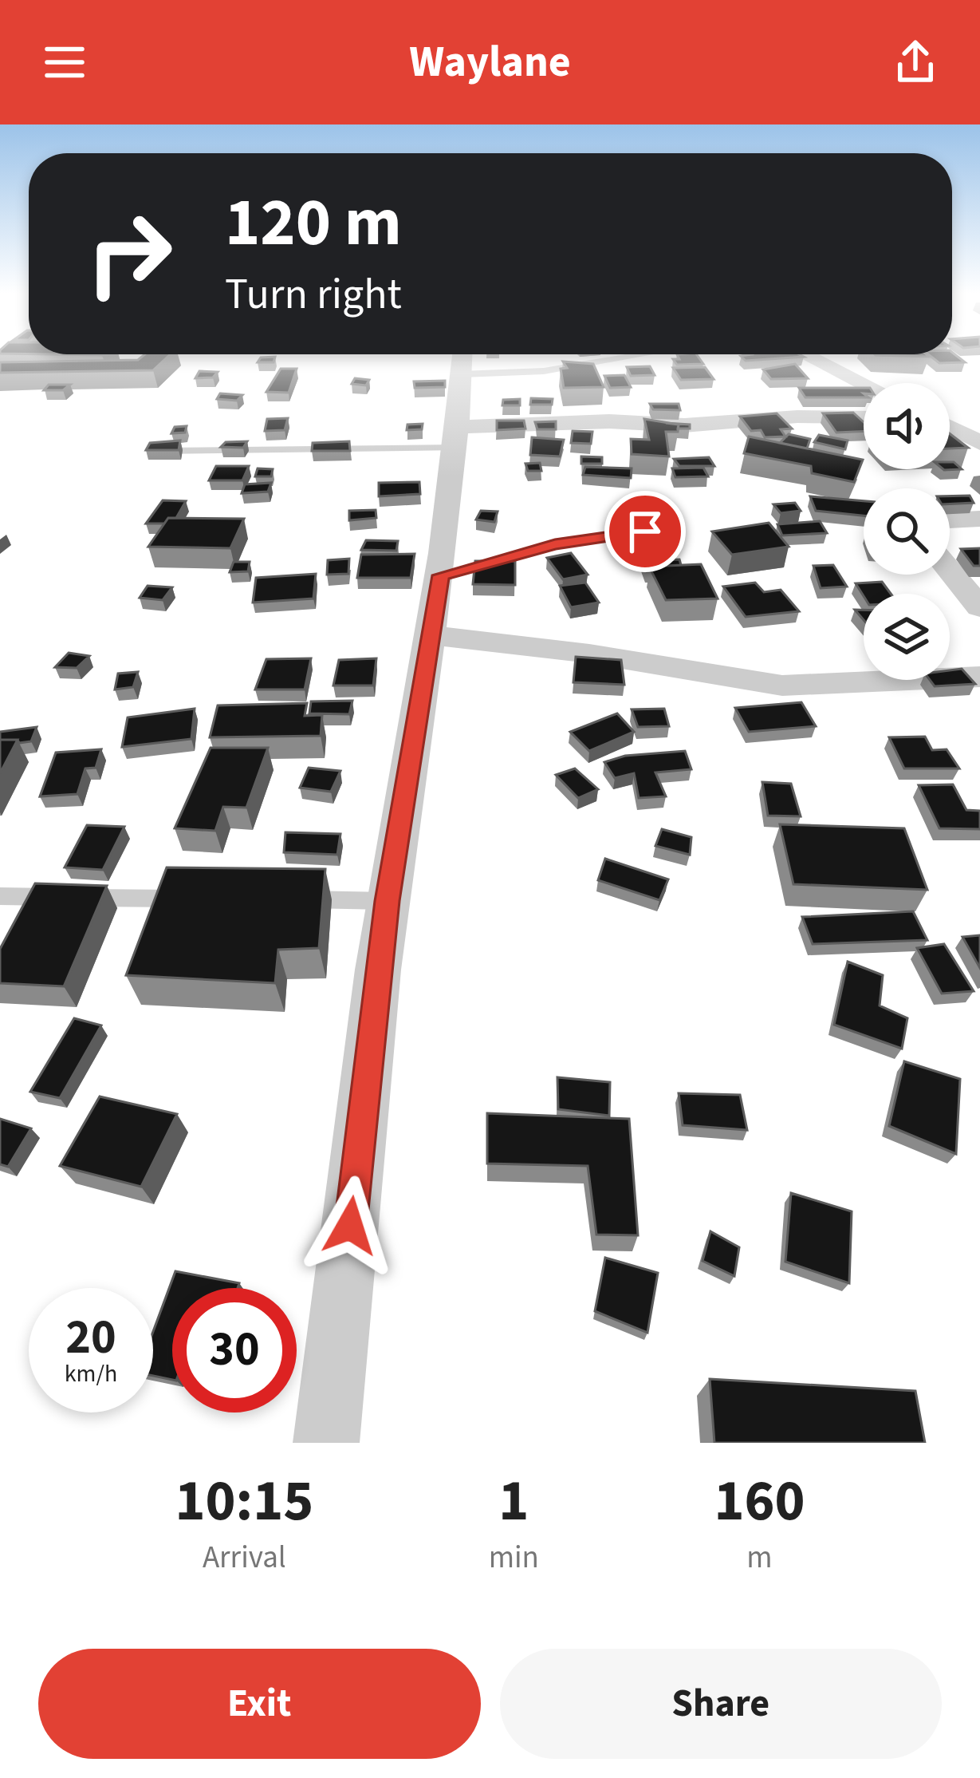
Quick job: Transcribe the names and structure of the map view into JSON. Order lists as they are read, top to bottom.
{
  "page": {
    "header": "Waylane",
    "turn": ["120 m", "Turn right"],
    "speed": "20 km/h",
    "limit": "30",
    "eta": [
      "10:15",
      "Arrival",
      "1",
      "min",
      "160",
      "m"
    ],
    "buttons": ["Exit", "Share"]
  }
}
